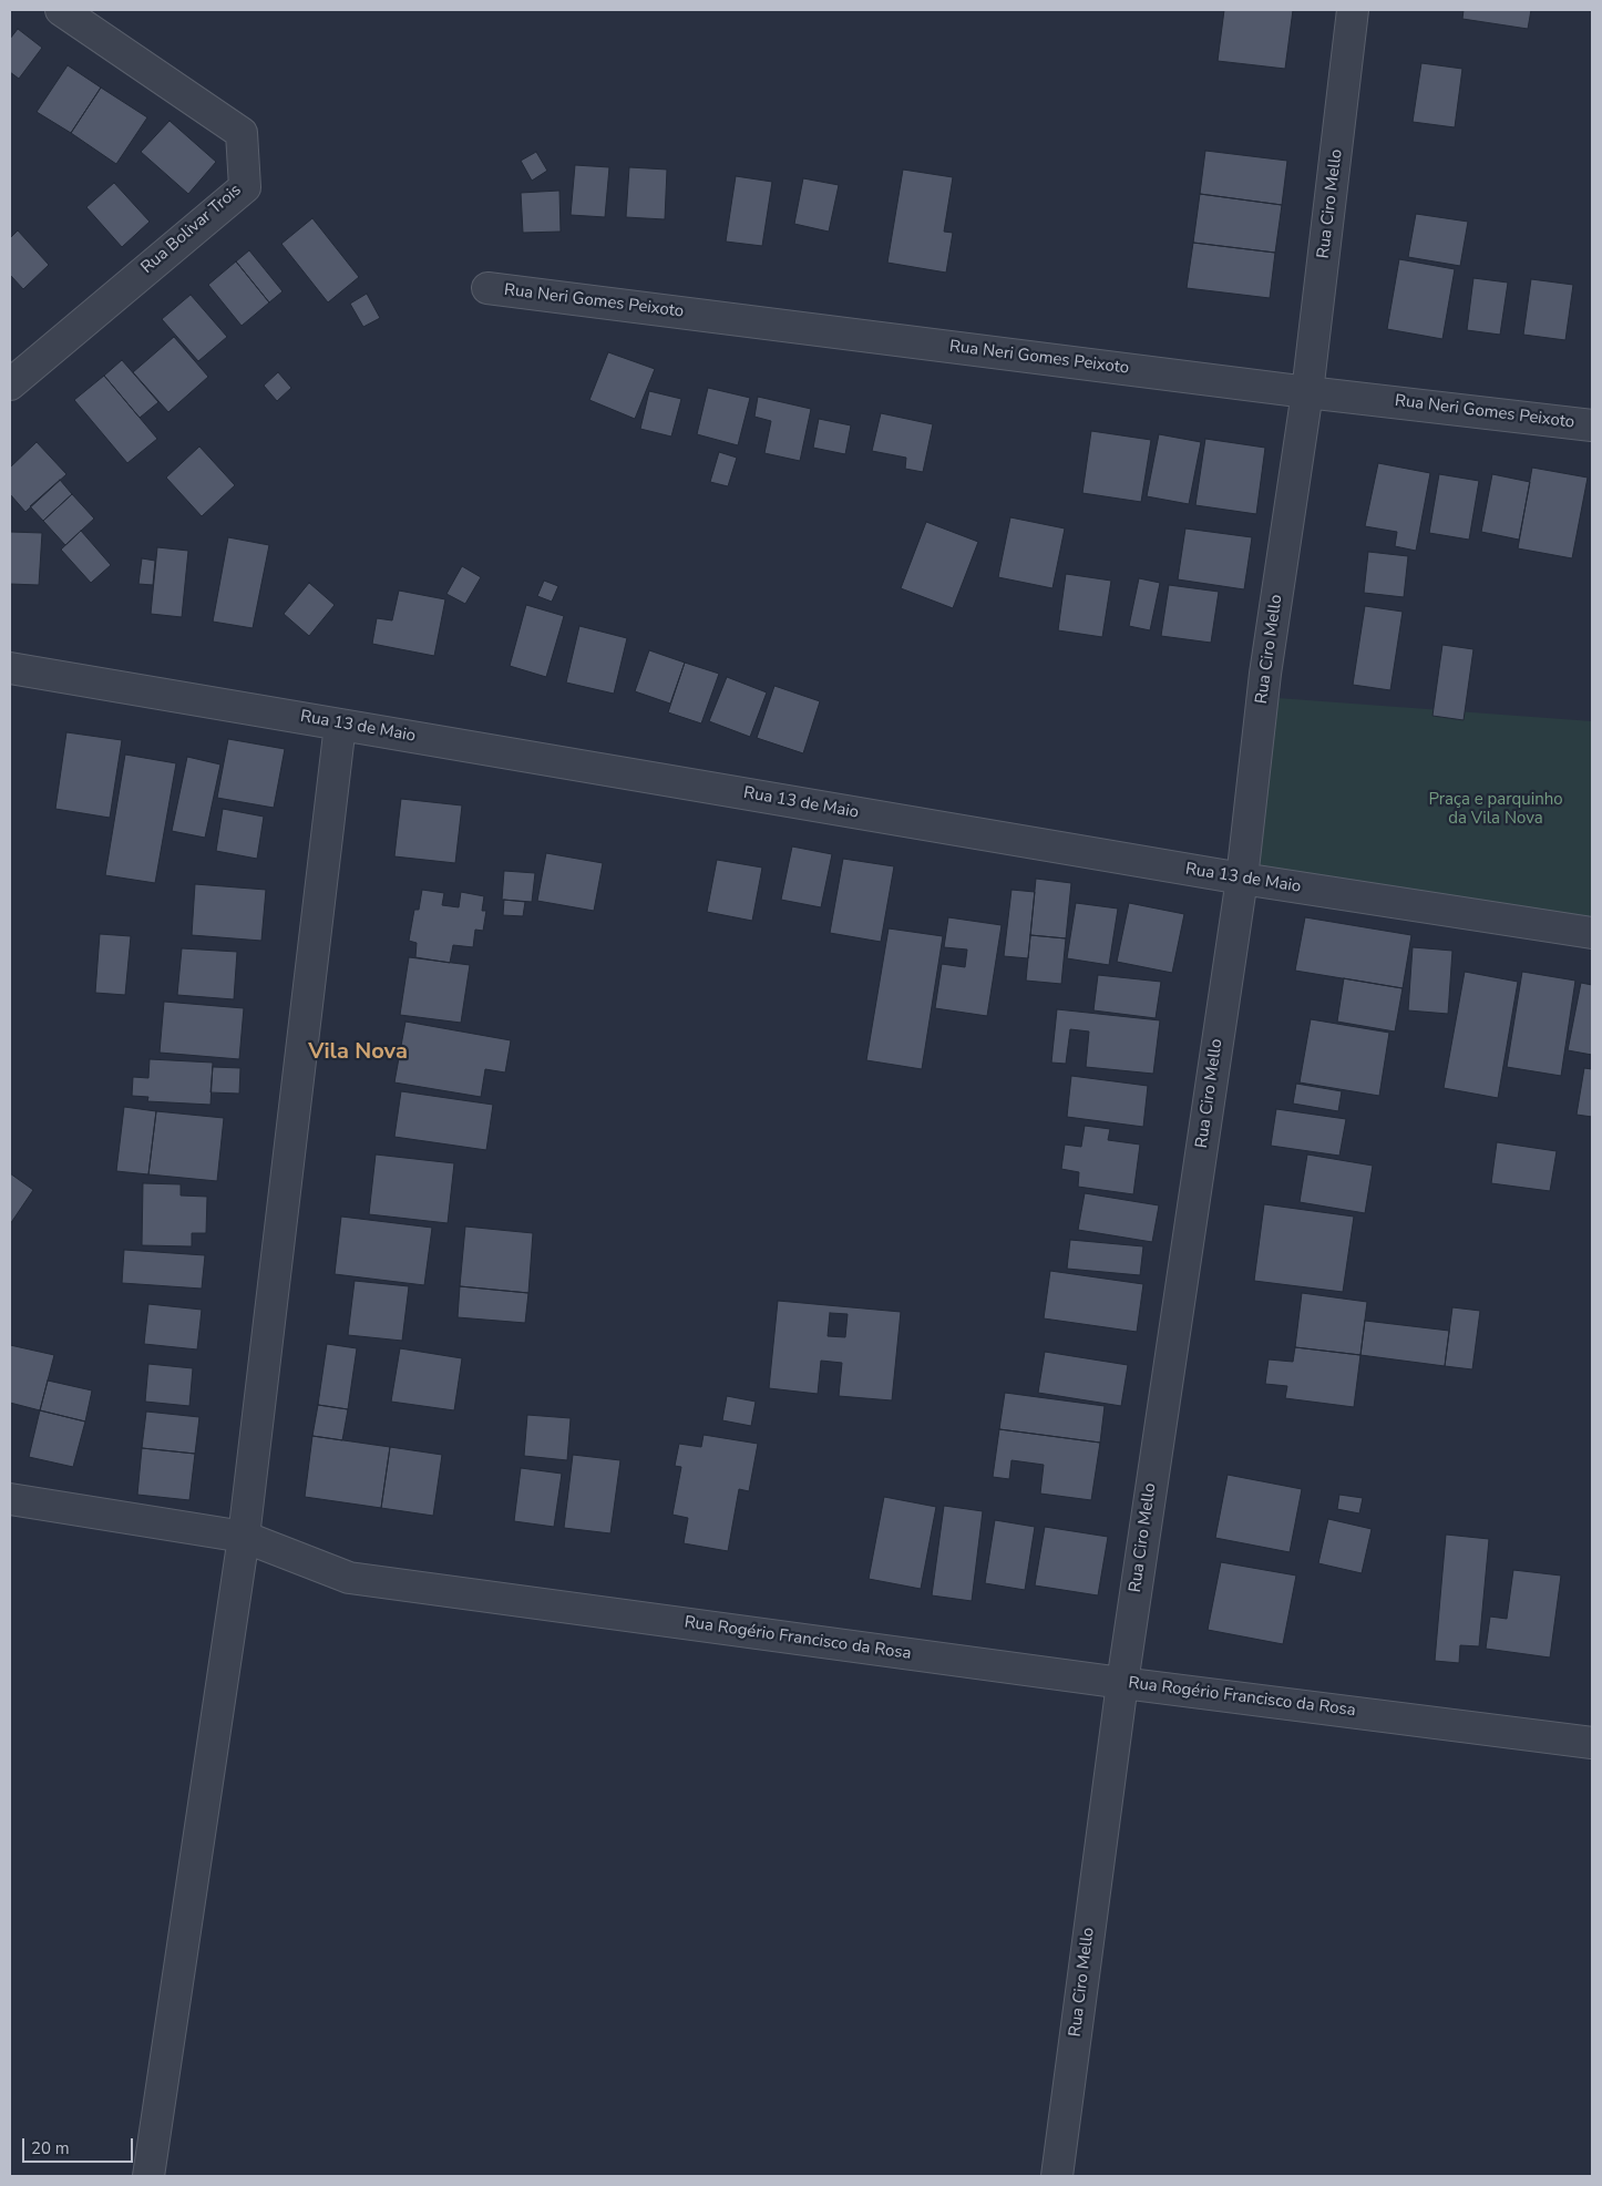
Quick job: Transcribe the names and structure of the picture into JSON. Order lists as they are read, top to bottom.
{
  "streets": {
    "street": [
      "Rua Ciro Mello",
      "Rua Bolivar Trois",
      "Rua Neri Gomes Peixoto",
      "Rua 13 de Maio",
      "Rua Rogério Francisco da Rosa"
    ]
  },
  "crossings": [
    ["Rua Ciro Mello", "Rua Neri Gomes Peixoto"],
    ["Rua Ciro Mello", "Rua 13 de Maio"],
    ["Rua Ciro Mello", "Rua Rogério Francisco da Rosa"]
  ],
  "districts": ["Vila Nova"],
  "parks": ["Praça e parquinho da Vila Nova"],
  "scale_bar": "20 m"
}
